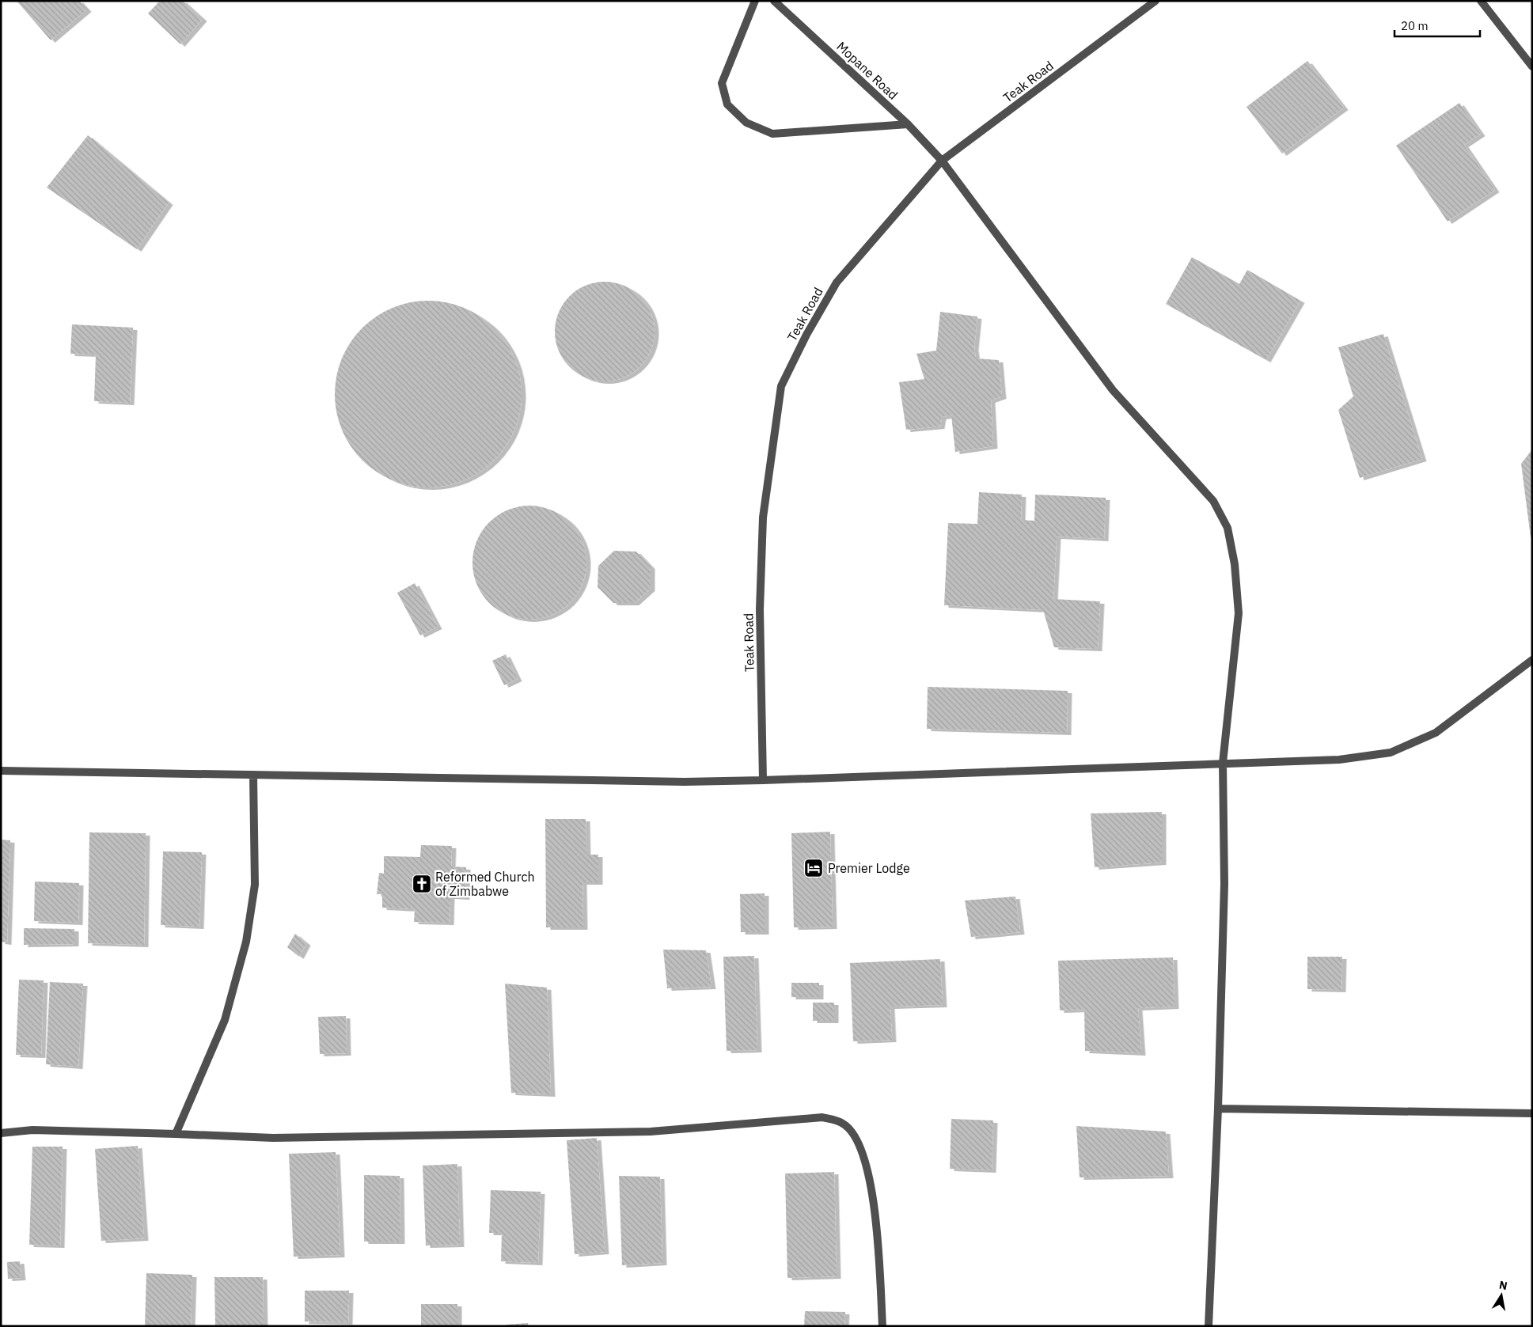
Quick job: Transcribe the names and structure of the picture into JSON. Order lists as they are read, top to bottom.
{
  "streets": {
    "street": ["Mopane Road", "Teak Road"]
  },
  "crossings": [
    ["Mopane Road", "Teak Road"]
  ],
  "places": {
    "hotel": ["Premier Lodge"],
    "church": ["Reformed Church of Zimbabwe"]
  },
  "scale_bar": "20 m",
  "north": "top"
}
